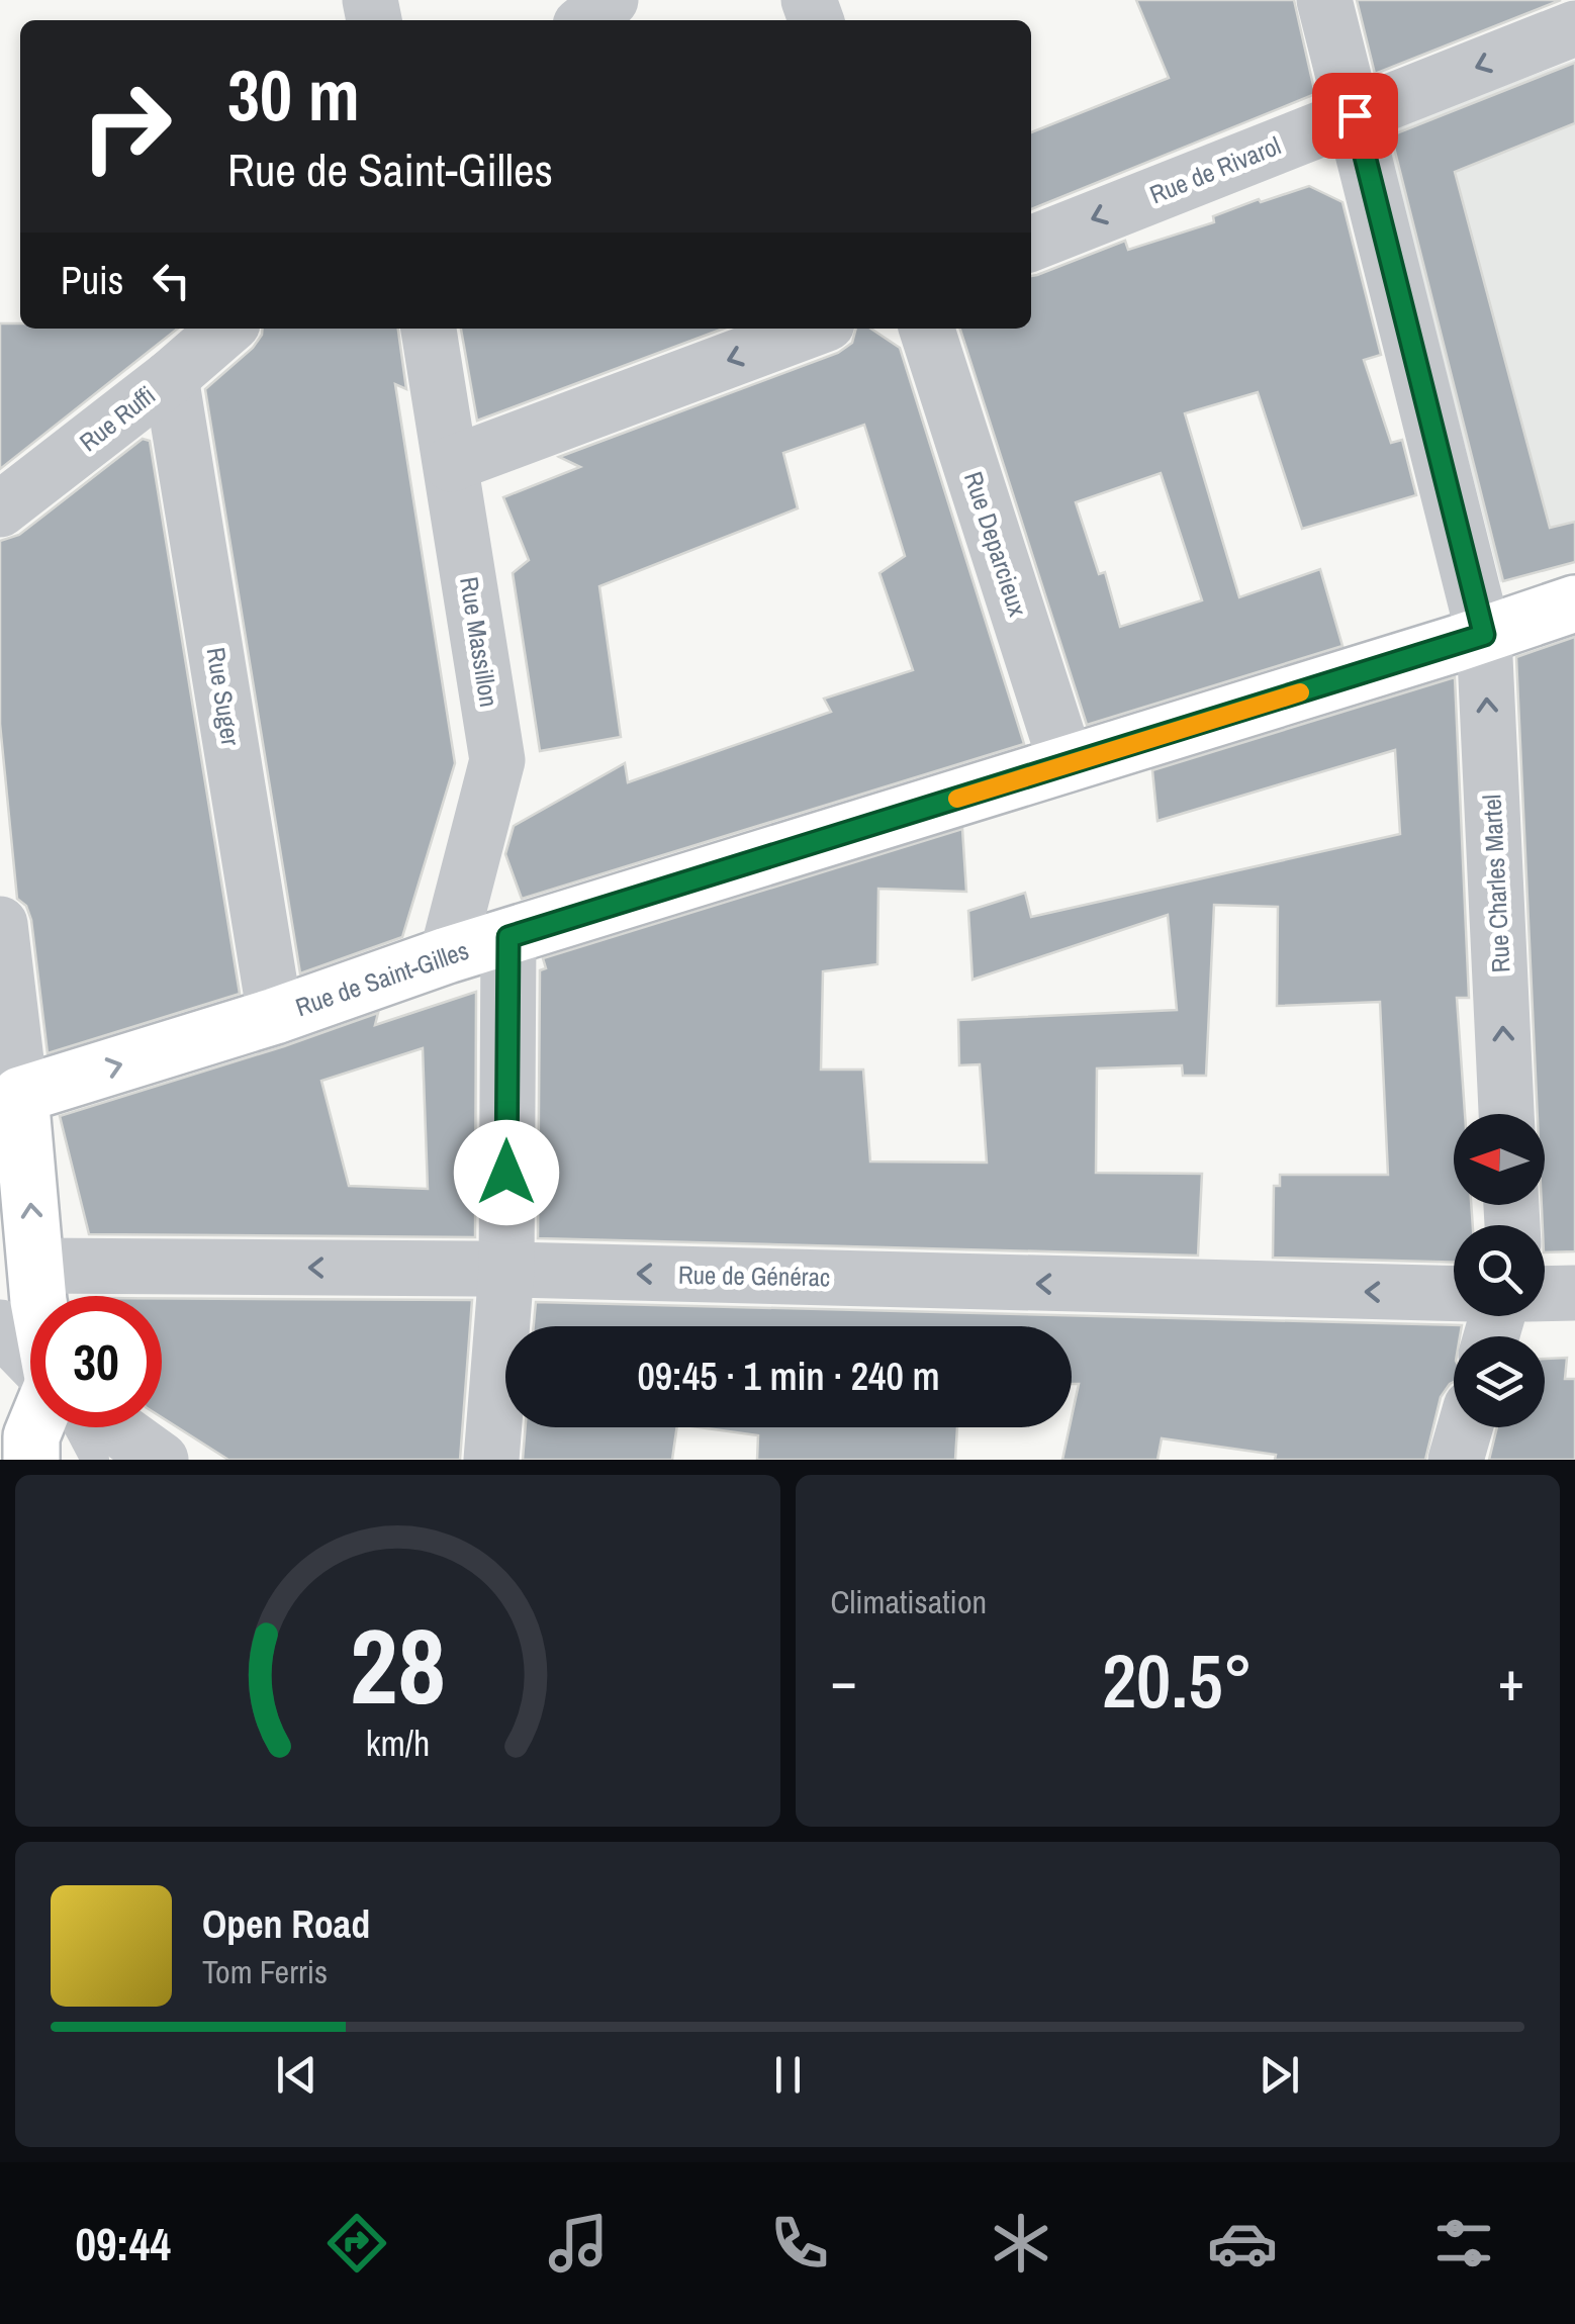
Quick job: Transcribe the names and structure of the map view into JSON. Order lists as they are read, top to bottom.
{
  "streets": {
    "street": [
      "Rue de Rivarol",
      "Rue Ruffi",
      "Rue Deparcieux",
      "Rue Massillon",
      "Rue Suger",
      "Rue Charles Martel",
      "Rue de Saint-Gilles",
      "Rue de Générac"
    ]
  },
  "crossings": [
    ["Rue de Rivarol", "Rue Charles Martel"],
    ["Rue Ruffi", "Rue Suger"],
    ["Rue Deparcieux", "Rue de Saint-Gilles"],
    ["Rue Massillon", "Rue de Saint-Gilles"],
    ["Rue Suger", "Rue de Saint-Gilles"],
    ["Rue Charles Martel", "Rue de Saint-Gilles"]
  ],
  "one_way": ["Rue de Rivarol", "Rue Charles Martel", "Rue de Générac"],
  "north": "left",
  "page": {
    "turn": ["30 m", "Rue de Saint-Gilles"],
    "then": "Puis",
    "limit": "30",
    "trip": "09:45 · 1 min · 240 m",
    "tile": "Climatisation",
    "heat": ["−", "20.5°", "+"],
    "song": ["Open Road", "Tom Ferris"],
    "tabs": "09:44",
    "gauge": ["28", "km/h"]
  }
}
